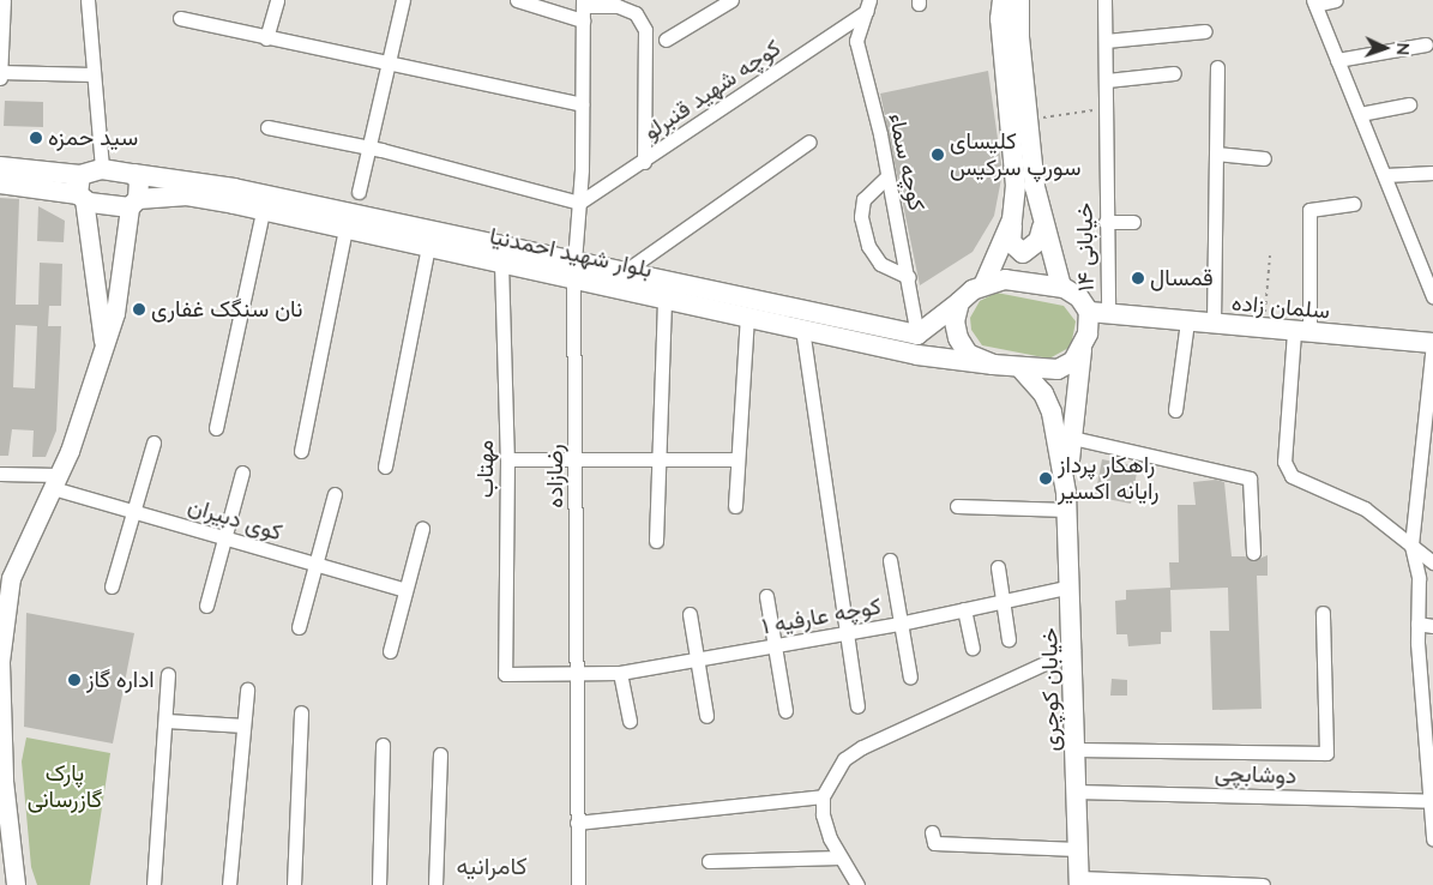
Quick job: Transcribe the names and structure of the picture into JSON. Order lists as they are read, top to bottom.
{
  "streets": {
    "main road": ["بلوار شهید احمدنیا", "سلمان زاده", "خیابان کوچری"],
    "street": [
      "کوچه شهید قنبرلو",
      "کوچه سماء",
      "خیابانی ۱۴",
      "مهتاب",
      "رضازاده",
      "کوی دبیران",
      "کوچه عارفیه ۱",
      "دوشابچی"
    ]
  },
  "crossings": [
    ["کوچه شهید قنبرلو", "کوچه سماء"],
    ["کوچه شهید قنبرلو", "رضازاده"],
    ["کوچه سماء", "بلوار شهید احمدنیا"],
    ["خیابانی ۱۴", "بلوار شهید احمدنیا"],
    ["خیابانی ۱۴", "سلمان زاده"],
    ["خیابانی ۱۴", "خیابان کوچری"],
    ["بلوار شهید احمدنیا", "سلمان زاده"],
    ["بلوار شهید احمدنیا", "مهتاب"],
    ["بلوار شهید احمدنیا", "رضازاده"],
    ["بلوار شهید احمدنیا", "خیابان کوچری"],
    ["سلمان زاده", "خیابان کوچری"],
    ["مهتاب", "کوچه عارفیه ۱"],
    ["رضازاده", "کوچه عارفیه ۱"],
    ["کوچه عارفیه ۱", "خیابان کوچری"],
    ["خیابان کوچری", "دوشابچی"]
  ],
  "districts": ["کامرانیه"],
  "parks": ["پارک گازرسانی"],
  "places": [
    "سید حمزه",
    "کلیسای سورپ سرکیس",
    "قمسال",
    "نان سنگک غفاری",
    "راهکار پرداز رایانه اکسیر",
    "اداره گاز"
  ],
  "north": "right"
}
